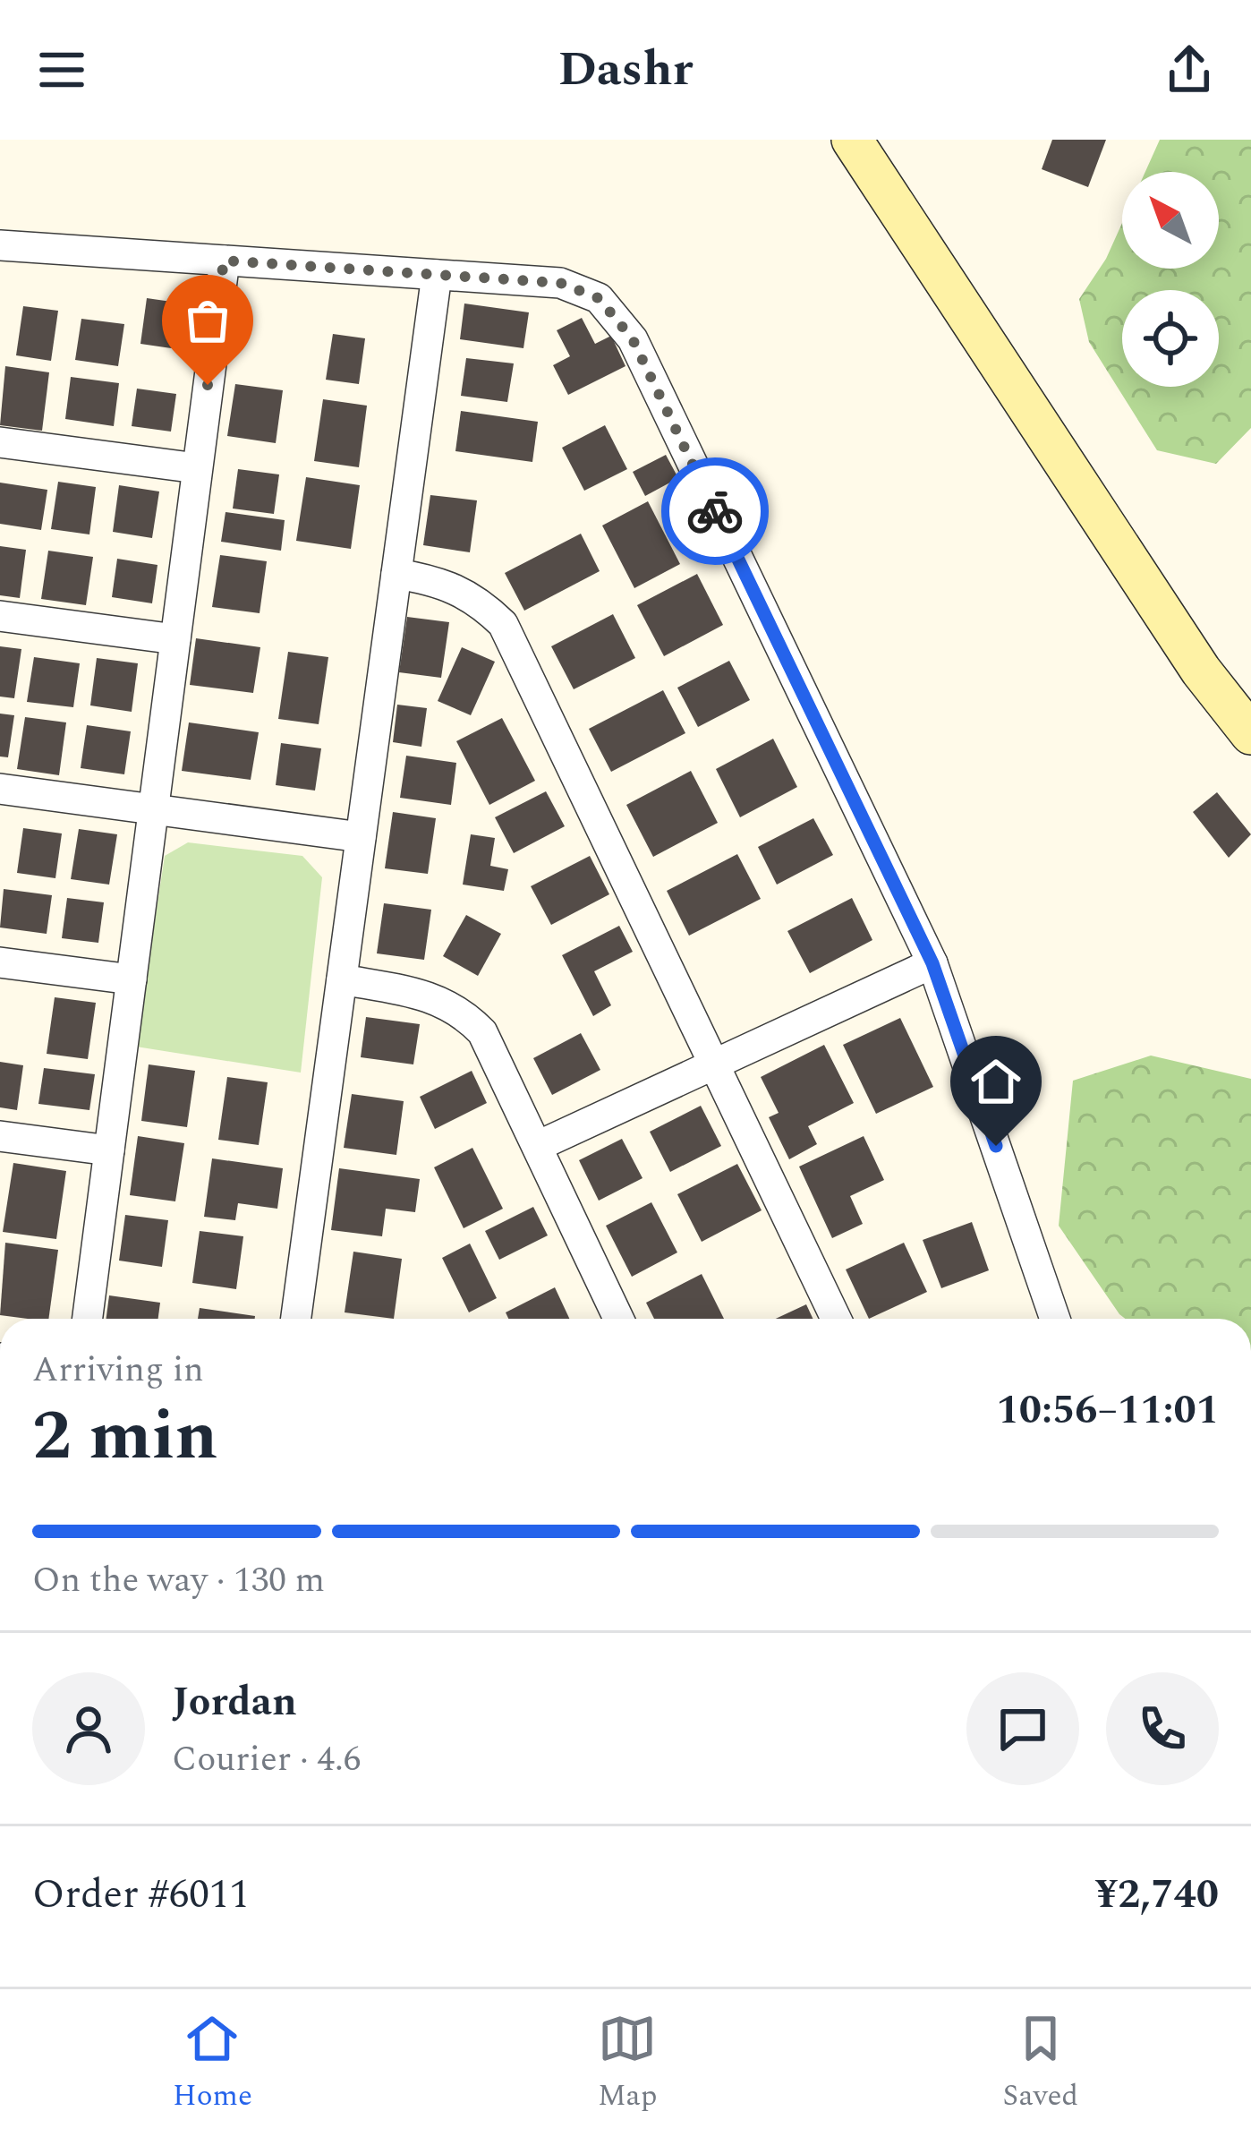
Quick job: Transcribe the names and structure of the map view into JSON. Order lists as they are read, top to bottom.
{
  "north": "top left",
  "page": {
    "header": "Dashr",
    "heading": ["2 min", "Arriving in", "10:56–11:01"],
    "panel": [
      "Jordan",
      "Courier · 4.6",
      "Order #6011",
      "¥2,740"
    ],
    "bar": "On the way · 130 m",
    "tabs": ["Home", "Map", "Saved"]
  }
}
